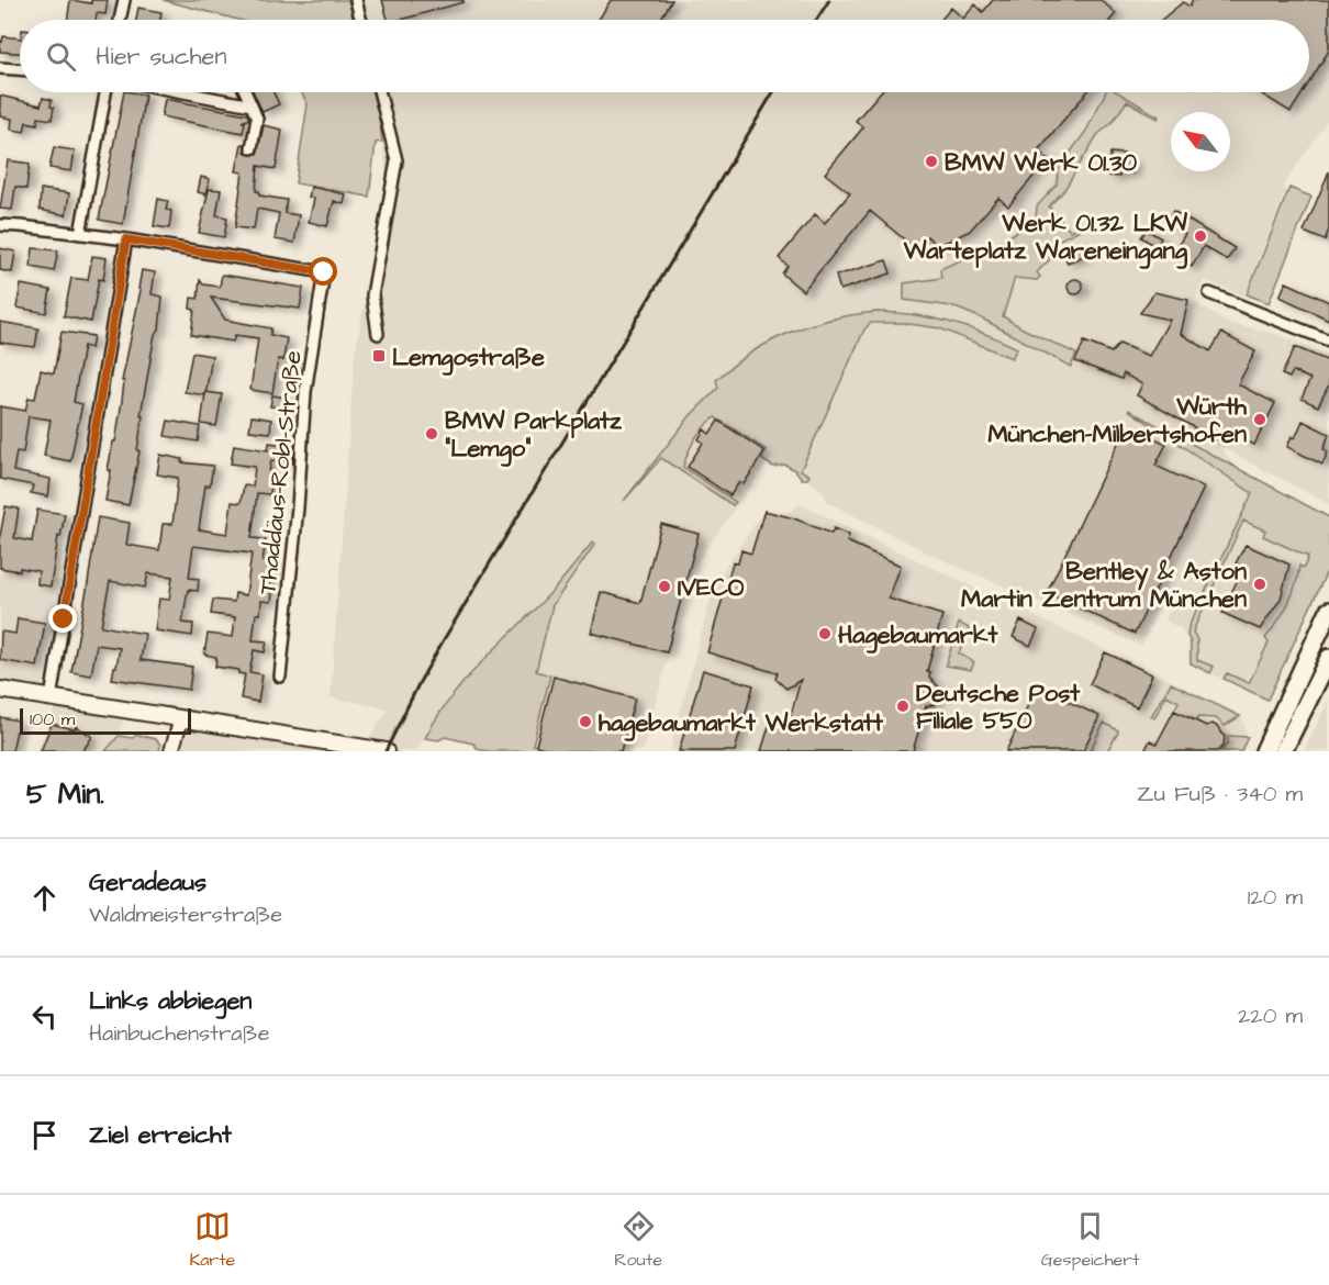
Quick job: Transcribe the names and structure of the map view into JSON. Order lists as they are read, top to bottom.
{
  "streets": {
    "street": ["Thaddäus-Robl-Straße"]
  },
  "places": {
    "other": [
      "BMW Werk 01.30",
      "Werk 01.32 LKW Warteplatz Wareneingang",
      "Würth München-Milbertshofen",
      "BMW Parkplatz \"Lemgo\"",
      "Bentley & Aston Martin Zentrum München",
      "IVECO",
      "Hagebaumarkt",
      "Deutsche Post Filiale 550",
      "hagebaumarkt Werkstatt"
    ],
    "transit": ["Lemgostraße"]
  },
  "scale_bar": "100 m",
  "north": "top left",
  "page": {
    "search": "Hier suchen",
    "scale": "100 m",
    "heading": ["5 Min.", "Zu Fuß · 340 m"],
    "list": [
      ["Geradeaus", "Waldmeisterstraße", "120 m"],
      ["Links abbiegen", "Hainbuchenstraße", "220 m"],
      "Ziel erreicht"
    ],
    "nav": ["Karte", "Route", "Gespeichert"]
  }
}
